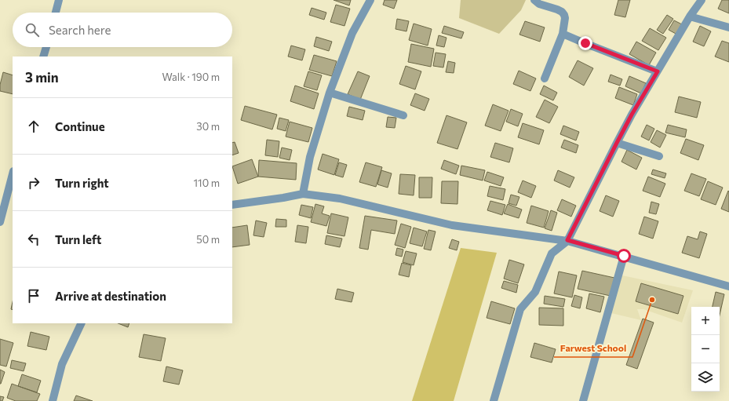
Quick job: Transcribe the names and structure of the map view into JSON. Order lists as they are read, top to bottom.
{
  "places": ["Farwest School"],
  "page": {
    "search": "Search here",
    "heading": ["3 min", "Walk · 190 m"],
    "list": [
      ["Continue", "30 m"],
      ["Turn right", "110 m"],
      ["Turn left", "50 m"],
      "Arrive at destination"
    ],
    "map_buttons": ["+", "−"]
  }
}
